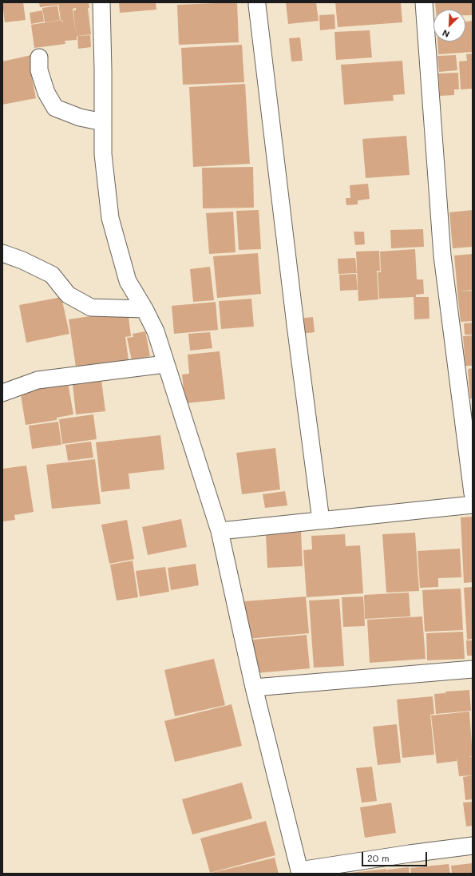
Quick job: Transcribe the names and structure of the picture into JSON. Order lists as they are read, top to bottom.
{
  "scale_bar": "20 m",
  "north": "bottom left"
}
